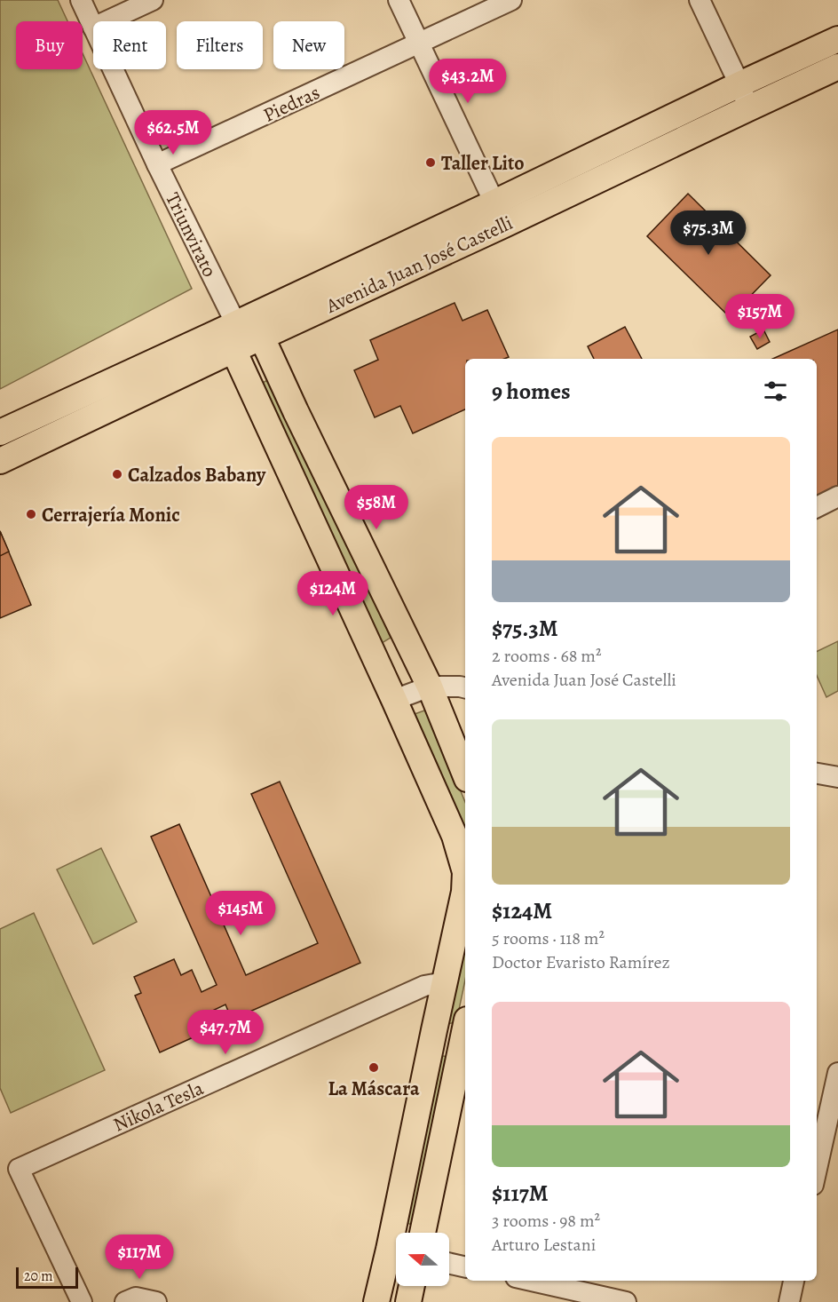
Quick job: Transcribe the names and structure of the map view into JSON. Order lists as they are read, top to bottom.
{
  "streets": {
    "main road": ["Avenida Juan José Castelli"],
    "street": ["Piedras", "Triunvirato", "Nikola Tesla"]
  },
  "crossings": [
    ["Piedras", "Triunvirato"],
    ["Triunvirato", "Avenida Juan José Castelli"]
  ],
  "places": [
    "Taller Lito",
    "Calzados Babany",
    "Cerrajería Monic",
    "La Máscara"
  ],
  "scale_bar": "20 m",
  "north": "left",
  "page": {
    "chip": [
      "Buy",
      "Rent",
      "Filters",
      "New"
    ],
    "price": [
      "$43.2M",
      "$62.5M",
      "$75.3M",
      "$157M",
      "$58M",
      "$124M",
      "$145M",
      "$47.7M",
      "$117M"
    ],
    "heading": "9 homes",
    "list": [
      {
        "name": "$75.3M",
        "note": "2 rooms · 68 m² · Avenida Juan José Castelli"
      },
      {
        "name": "$124M",
        "note": "5 rooms · 118 m² · Doctor Evaristo Ramírez"
      },
      {
        "name": "$117M",
        "note": "3 rooms · 98 m² · Arturo Lestani"
      }
    ],
    "scale": "20 m"
  }
}
